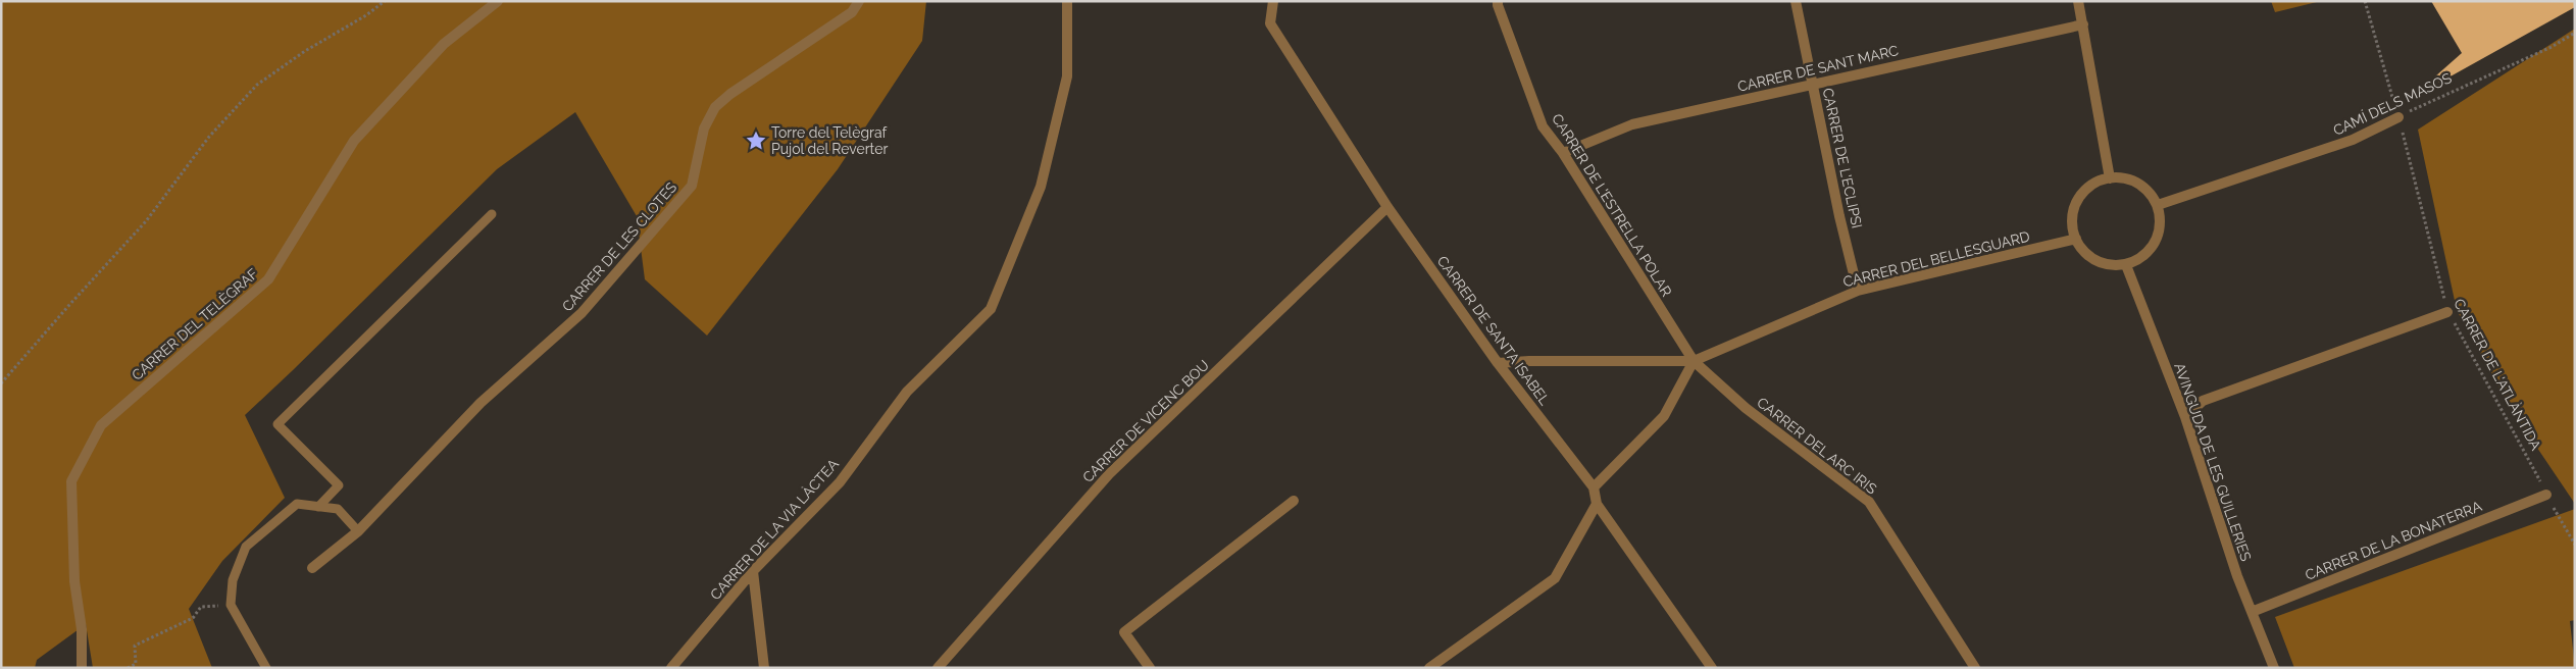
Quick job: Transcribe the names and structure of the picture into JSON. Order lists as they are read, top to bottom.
{
  "streets": {
    "street": [
      "CARRER DE SANT MARC",
      "CAMÍ DELS MASOS",
      "CARRER DE L'ECLIPSI",
      "CARRER DE L'ESTRELLA POLAR",
      "CARRER DE LES CLOTES",
      "CARRER DEL BELLESGUARD",
      "CARRER DEL TELÈGRAF",
      "CARRER DE SANTA ISABEL",
      "CARRER DE VICENC BOU",
      "CARRER DEL ARC IRIS",
      "AVINGUDA DE LES GUILLERIES",
      "CARRER DE LA VIA LÀCTEA",
      "CARRER DE LA BONATERRA"
    ],
    "path": ["CARRER DE L'ATLÀNTIDA"]
  },
  "crossings": [
    ["CARRER DE SANT MARC", "CARRER DE L'ECLIPSI"],
    ["CARRER DE SANT MARC", "CARRER DE L'ESTRELLA POLAR"],
    ["CAMÍ DELS MASOS", "CARRER DEL BELLESGUARD"],
    ["CAMÍ DELS MASOS", "CARRER DE L'ATLÀNTIDA"],
    ["CAMÍ DELS MASOS", "AVINGUDA DE LES GUILLERIES"],
    ["CARRER DE L'ECLIPSI", "CARRER DEL BELLESGUARD"],
    ["CARRER DE L'ESTRELLA POLAR", "CARRER DEL BELLESGUARD"],
    ["CARRER DE L'ESTRELLA POLAR", "CARRER DEL ARC IRIS"],
    ["CARRER DEL BELLESGUARD", "CARRER DE SANTA ISABEL"],
    ["CARRER DEL BELLESGUARD", "CARRER DEL ARC IRIS"],
    ["CARRER DEL BELLESGUARD", "AVINGUDA DE LES GUILLERIES"],
    ["CARRER DE SANTA ISABEL", "CARRER DE VICENC BOU"],
    ["CARRER DE L'ATLÀNTIDA", "CARRER DE LA BONATERRA"],
    ["AVINGUDA DE LES GUILLERIES", "CARRER DE LA BONATERRA"]
  ],
  "places": {
    "place": ["Torre del Telègraf Pujol del Reverter"]
  }
}
